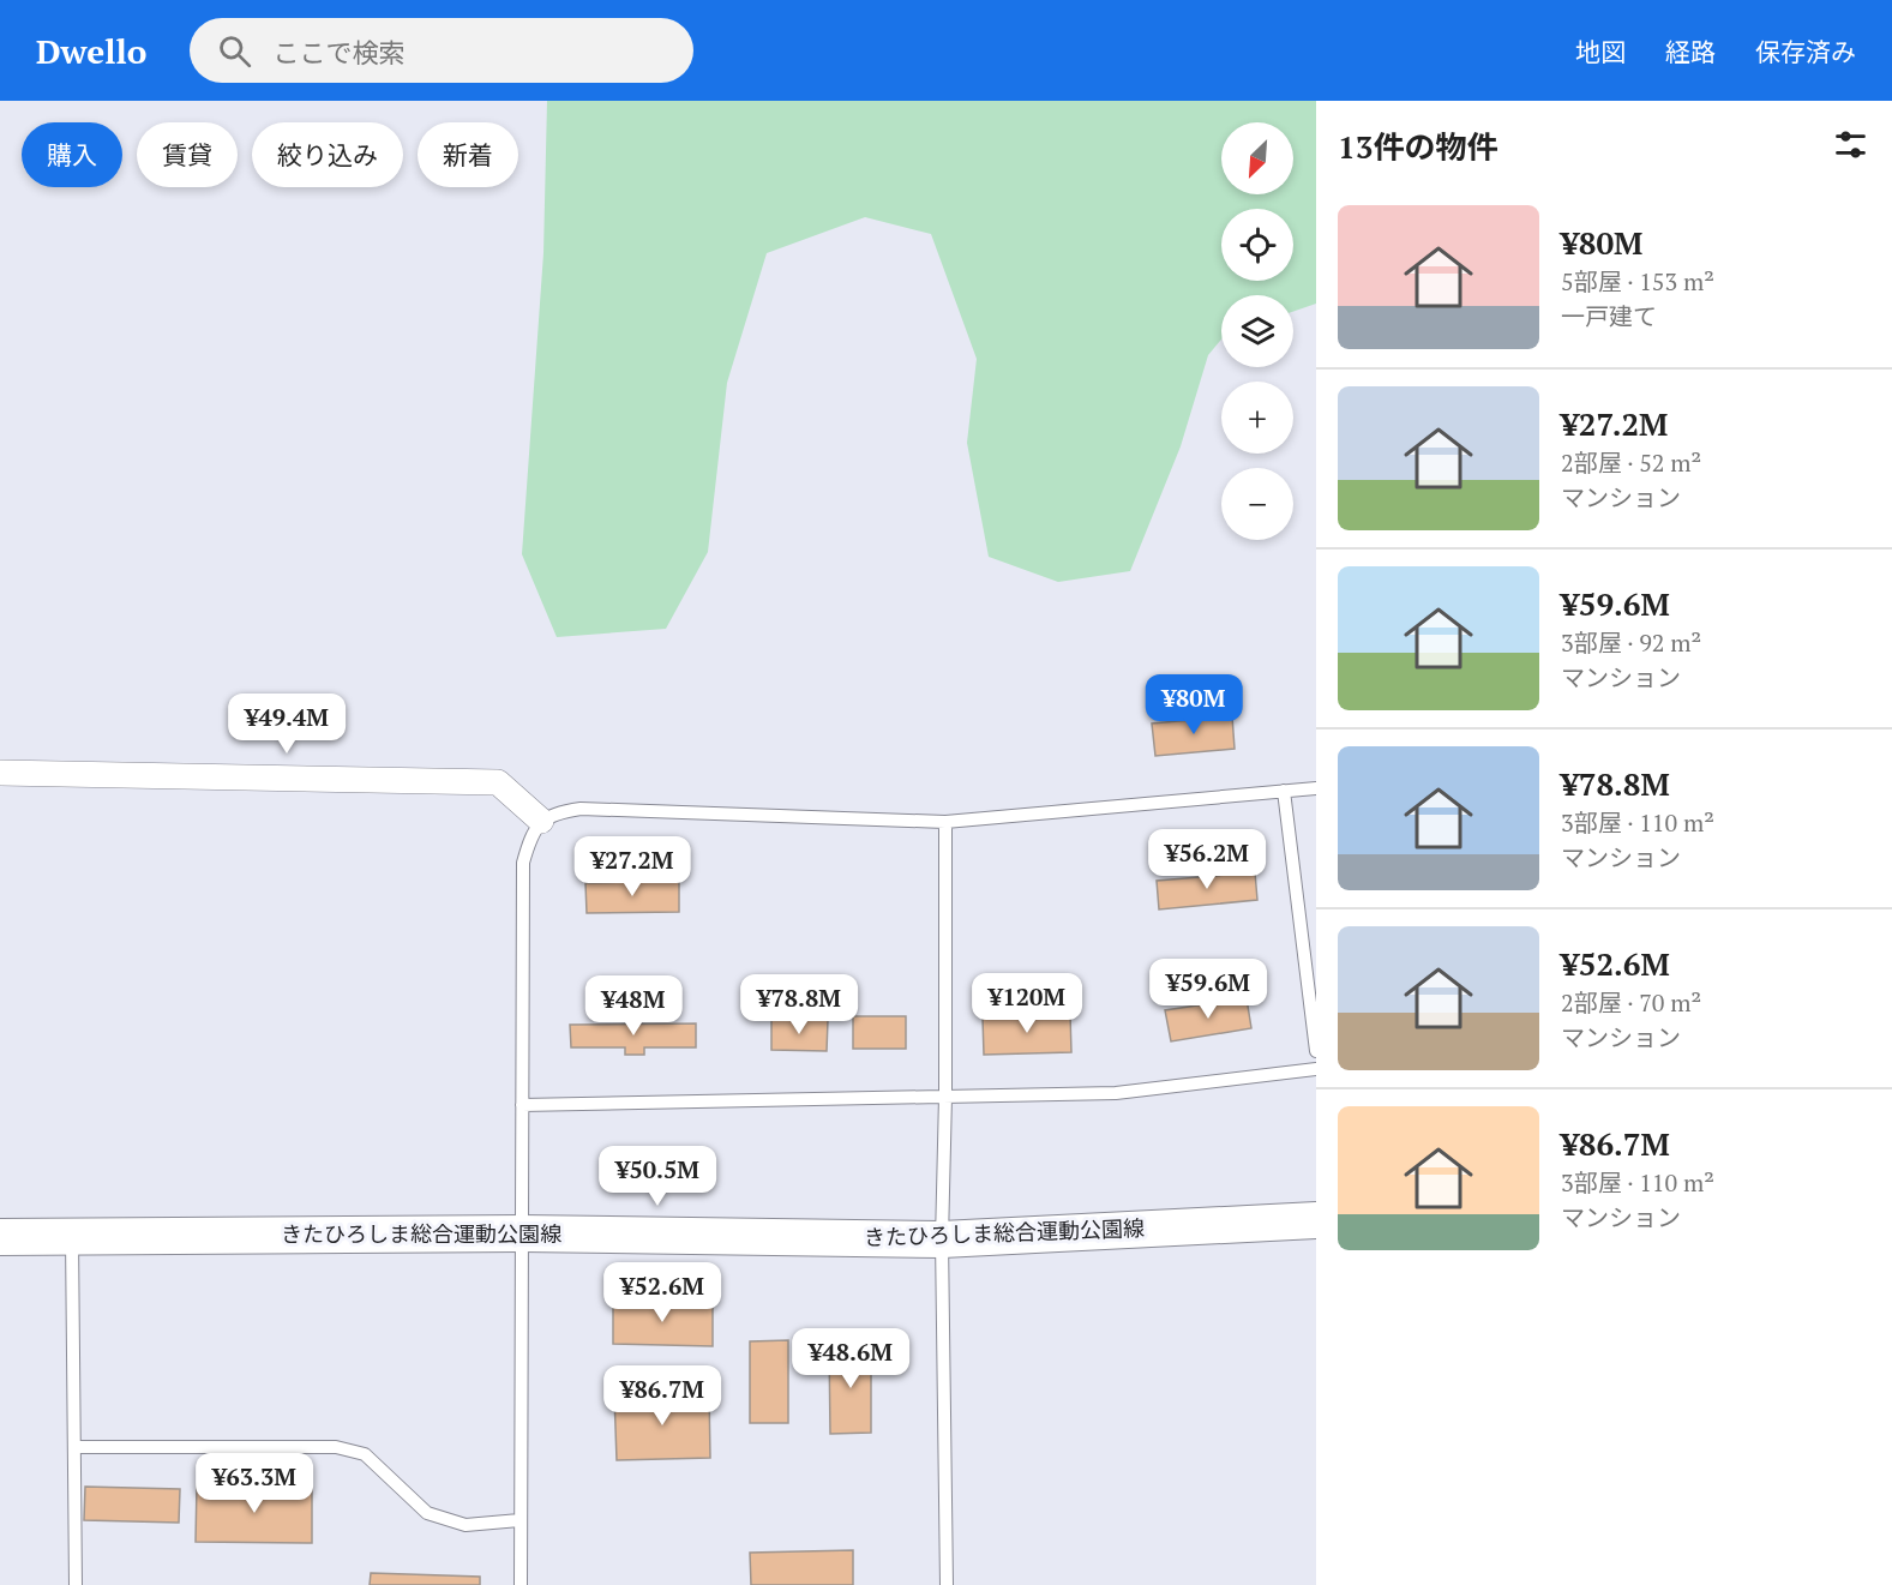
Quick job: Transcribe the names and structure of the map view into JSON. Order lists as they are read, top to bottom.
{
  "streets": {
    "main road": ["きたひろしま総合運動公園線"]
  },
  "north": "bottom left",
  "page": {
    "header": "Dwello",
    "search": "ここで検索",
    "nav": ["地図", "経路", "保存済み"],
    "heading": "13件の物件",
    "map_buttons": ["+", "−"],
    "chip": [
      "購入",
      "賃貸",
      "絞り込み",
      "新着"
    ],
    "list": [
      {
        "name": "¥80M",
        "note": "5部屋 · 153 m² · 一戸建て"
      },
      {
        "name": "¥27.2M",
        "note": "2部屋 · 52 m² · マンション"
      },
      {
        "name": "¥59.6M",
        "note": "3部屋 · 92 m² · マンション"
      },
      {
        "name": "¥78.8M",
        "note": "3部屋 · 110 m² · マンション"
      },
      {
        "name": "¥52.6M",
        "note": "2部屋 · 70 m² · マンション"
      },
      {
        "name": "¥86.7M",
        "note": "3部屋 · 110 m² · マンション"
      }
    ],
    "price": [
      "¥80M",
      "¥49.4M",
      "¥56.2M",
      "¥27.2M",
      "¥59.6M",
      "¥120M",
      "¥78.8M",
      "¥48M",
      "¥50.5M",
      "¥52.6M",
      "¥48.6M",
      "¥86.7M",
      "¥63.3M"
    ]
  }
}
